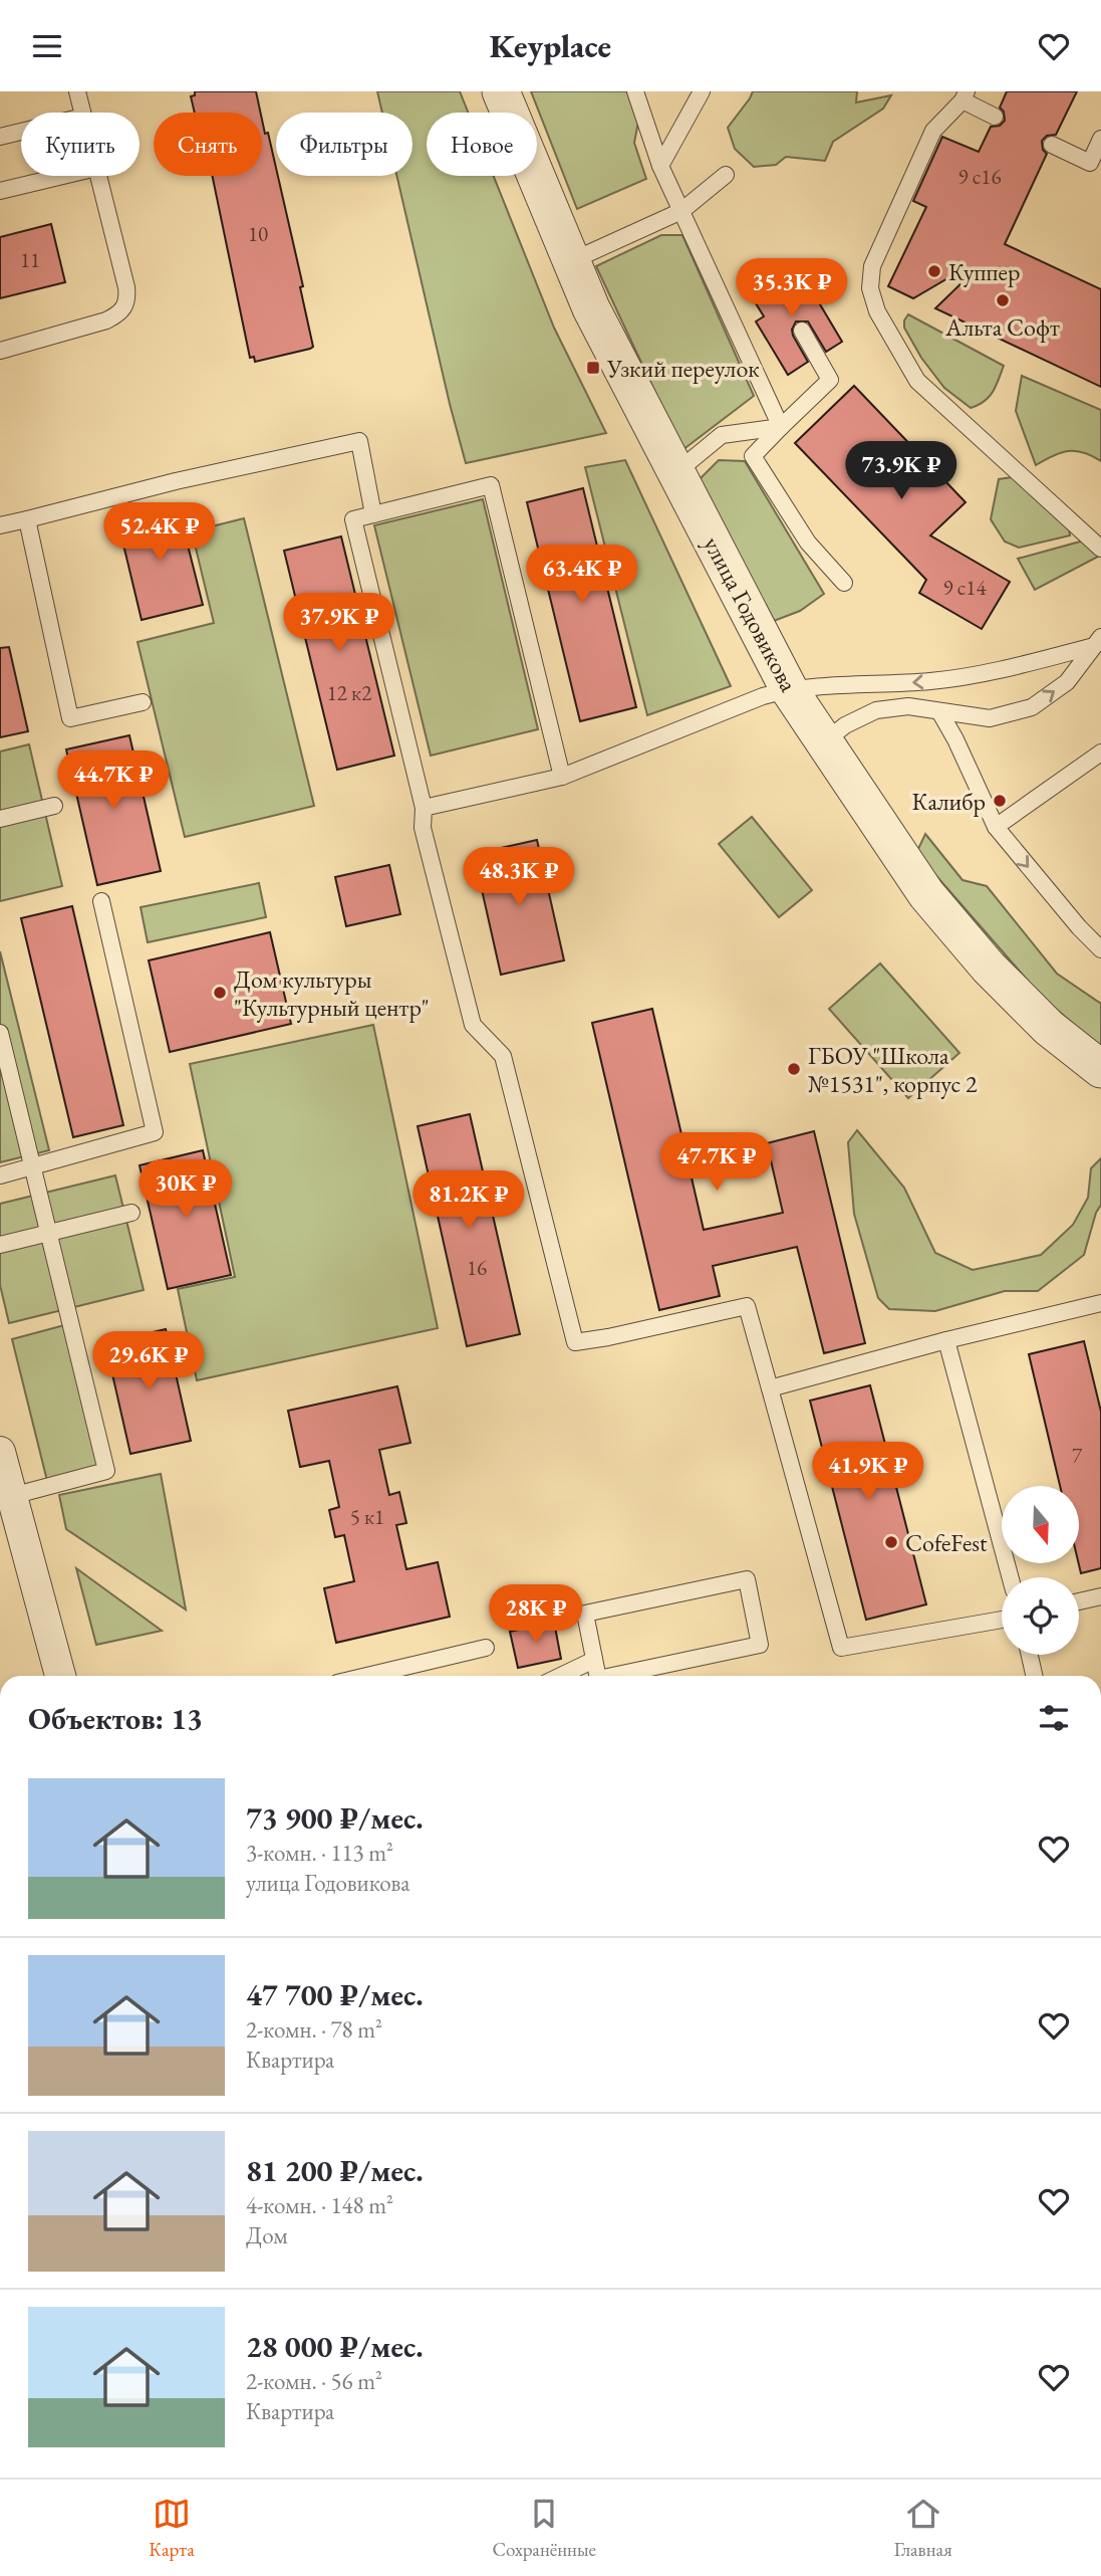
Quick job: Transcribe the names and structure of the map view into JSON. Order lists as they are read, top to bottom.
{
  "streets": {
    "street": ["улица Годовикова"]
  },
  "places": {
    "other": [
      "Куппер",
      "Альта Софт",
      "Калибр",
      "Дом культуры \"Культурный центр\"",
      "ГБОУ \"Школа №1531\", корпус 2",
      "CofeFest"
    ],
    "transit": ["Узкий переулок"]
  },
  "house_numbers": [
    "9 с16",
    "10",
    "11",
    "9 с14",
    "12 к2",
    "16",
    "7",
    "5 к1"
  ],
  "north": "bottom",
  "page": {
    "header": "Keyplace",
    "chip": [
      "Купить",
      "Снять",
      "Фильтры",
      "Новое"
    ],
    "price": [
      "35.3K ₽",
      "73.9K ₽",
      "52.4K ₽",
      "63.4K ₽",
      "37.9K ₽",
      "44.7K ₽",
      "48.3K ₽",
      "47.7K ₽",
      "30K ₽",
      "81.2K ₽",
      "29.6K ₽",
      "41.9K ₽",
      "28K ₽"
    ],
    "heading": "Объектов: 13",
    "list": [
      {
        "name": "73 900 ₽/мес.",
        "note": "3-комн. · 113 m² · улица Годовикова"
      },
      {
        "name": "47 700 ₽/мес.",
        "note": "2-комн. · 78 m² · Квартира"
      },
      {
        "name": "81 200 ₽/мес.",
        "note": "4-комн. · 148 m² · Дом"
      },
      {
        "name": "28 000 ₽/мес.",
        "note": "2-комн. · 56 m² · Квартира"
      }
    ],
    "tabs": ["Карта", "Сохранённые", "Главная"]
  }
}
